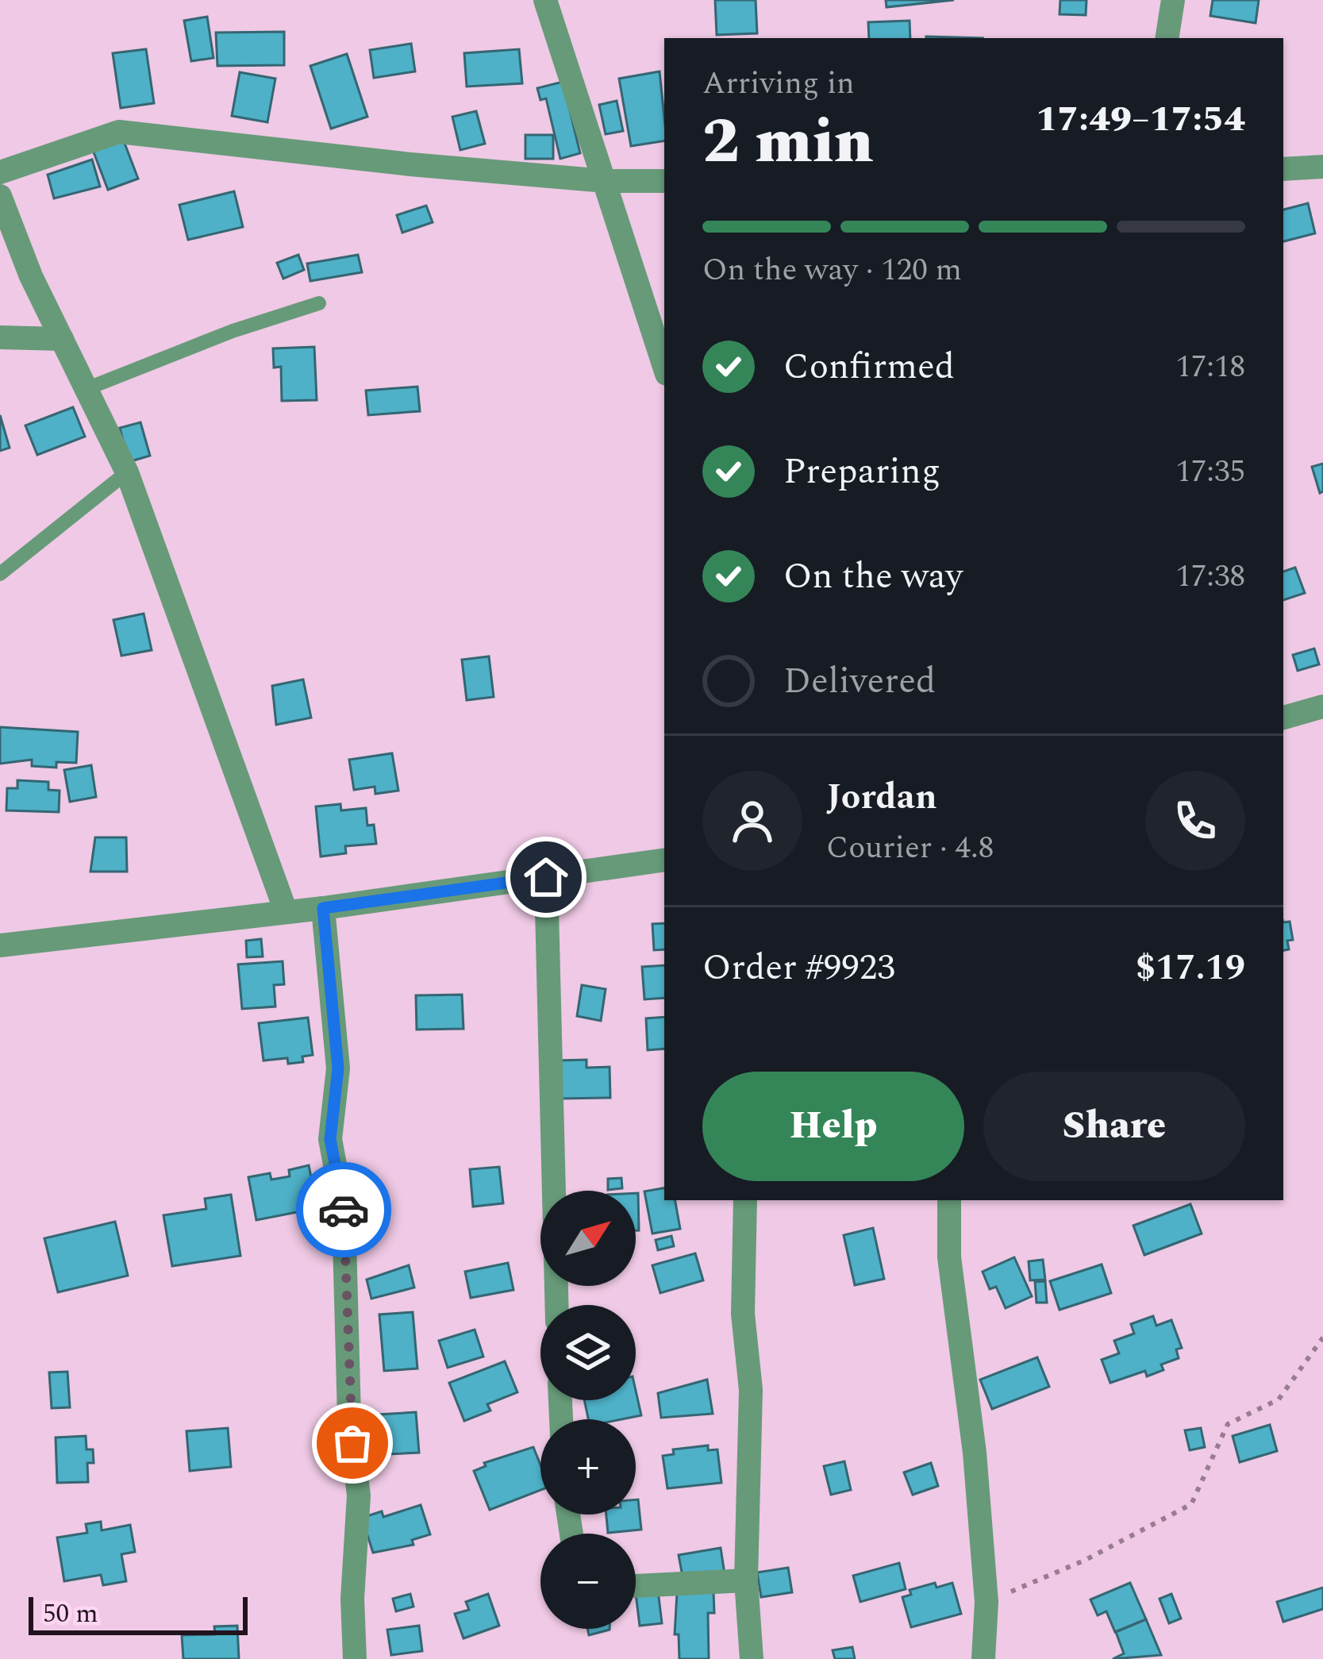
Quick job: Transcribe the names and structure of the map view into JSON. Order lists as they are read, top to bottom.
{
  "scale_bar": "50 m",
  "north": "top right",
  "page": {
    "heading": ["2 min", "Arriving in", "17:49–17:54"],
    "panel": [
      "Jordan",
      "Courier · 4.8",
      "Order #9923",
      "$17.19"
    ],
    "bar": "On the way · 120 m",
    "list": [
      ["Confirmed", "17:18"],
      ["Preparing", "17:35"],
      ["On the way", "17:38"],
      "Delivered"
    ],
    "buttons": ["Help", "Share"],
    "map_buttons": ["+", "−"],
    "scale": "50 m"
  }
}
